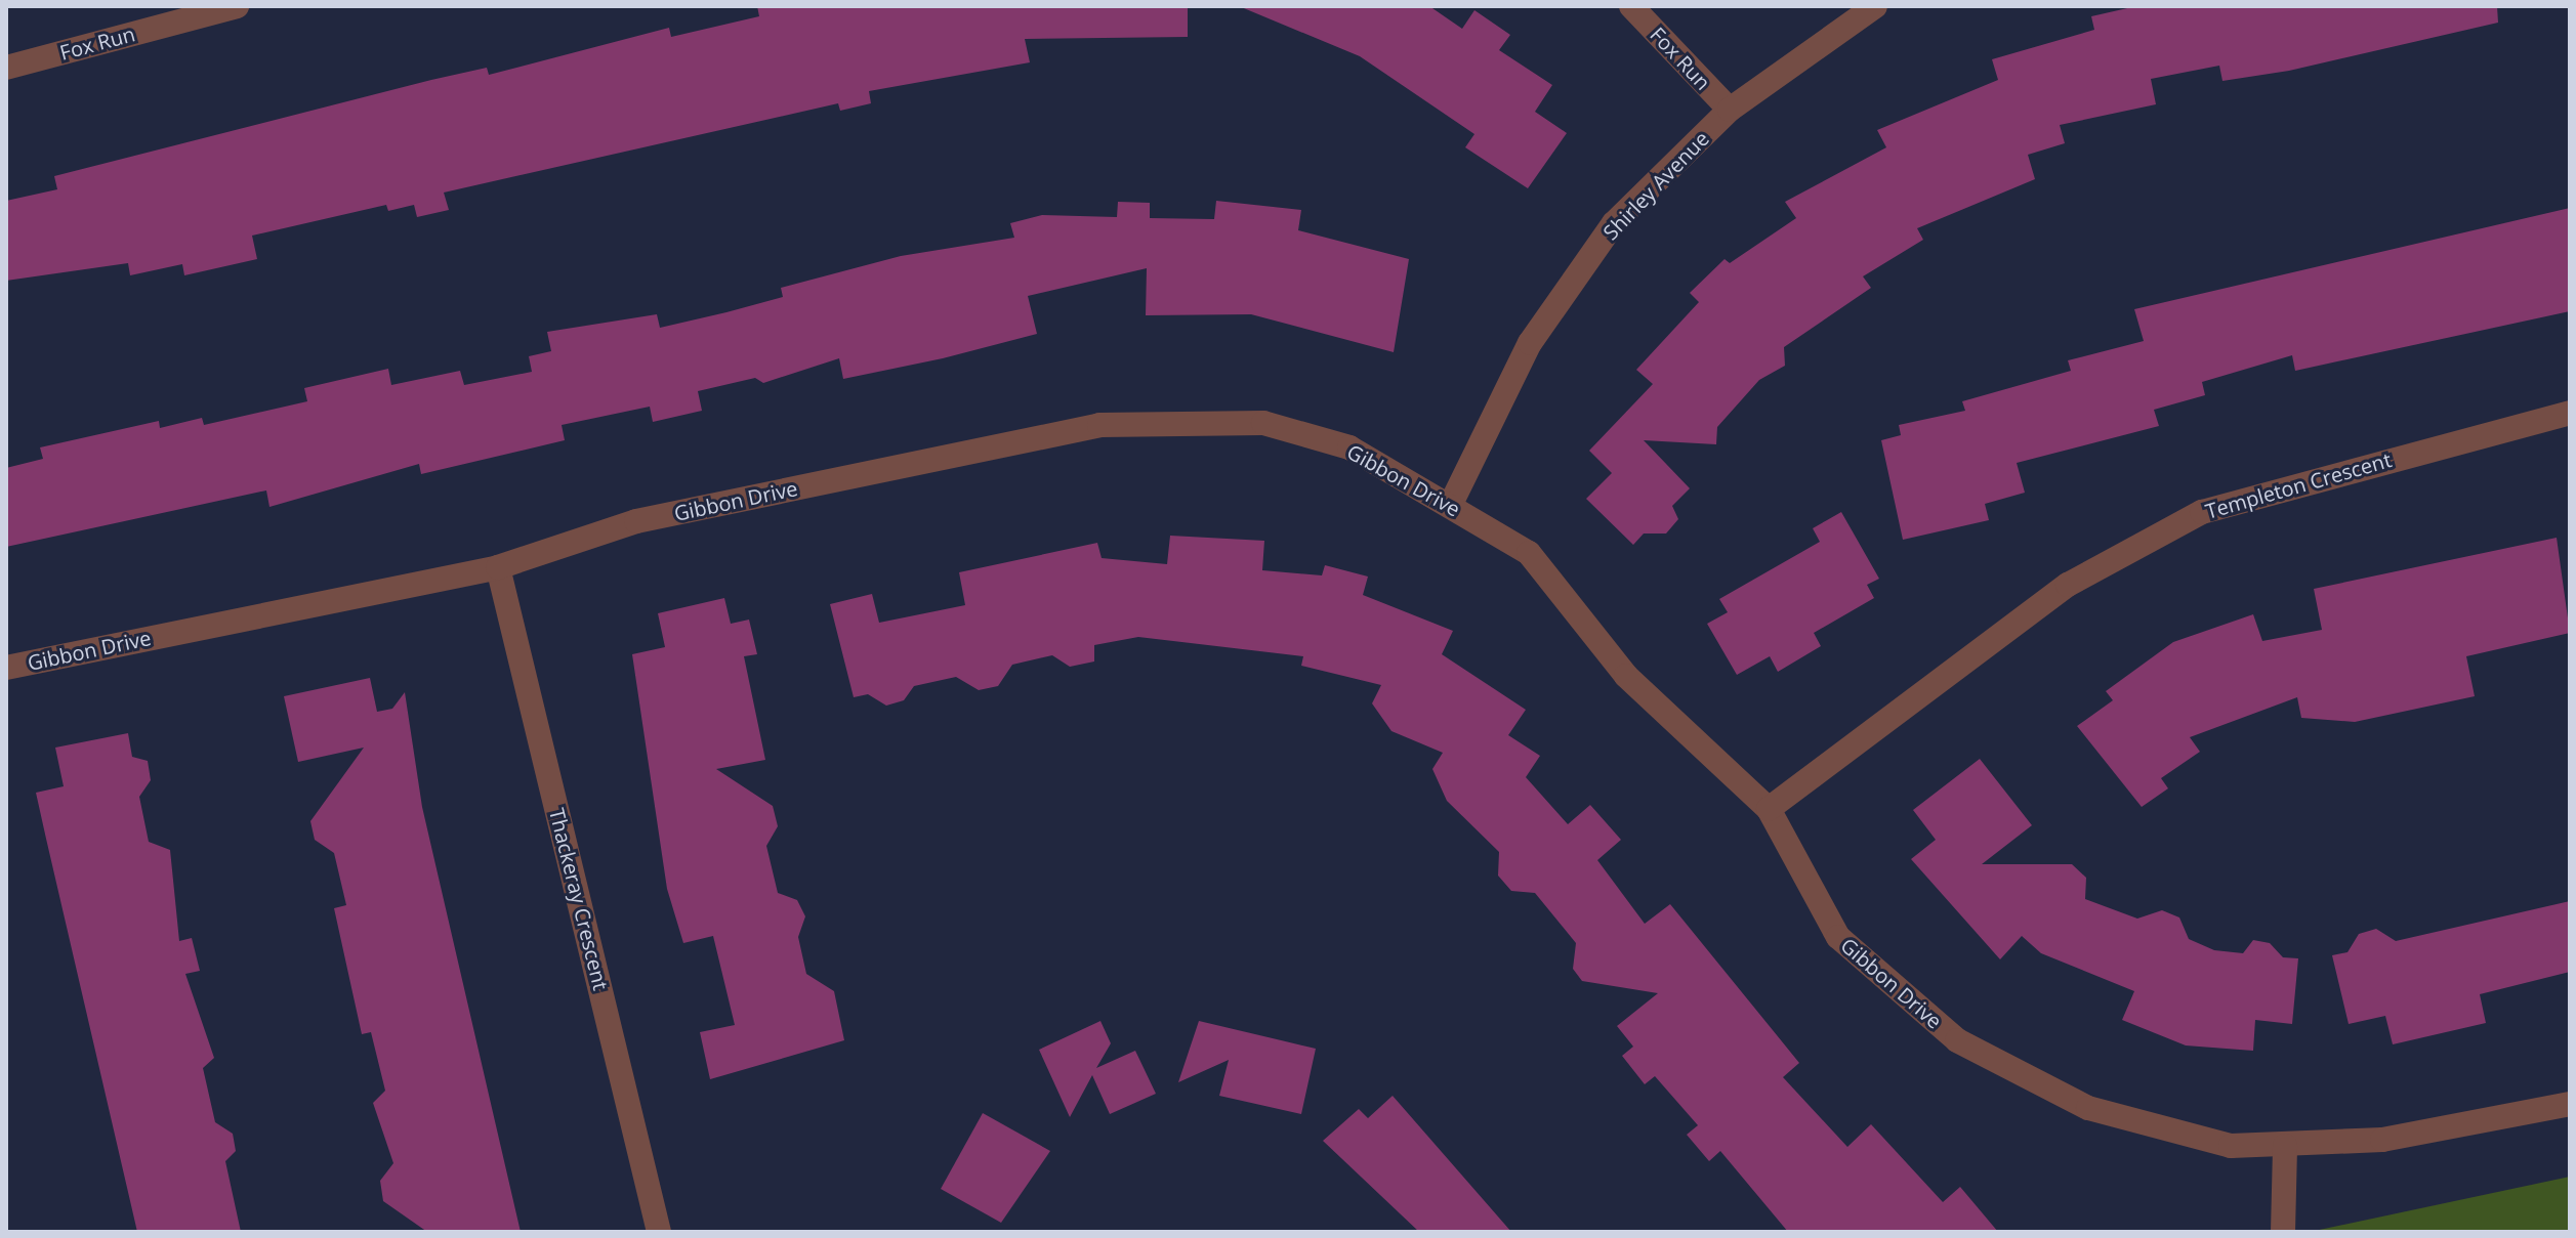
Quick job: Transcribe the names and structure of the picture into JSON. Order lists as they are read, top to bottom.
{
  "streets": {
    "street": [
      "Fox Run",
      "Shirley Avenue",
      "Gibbon Drive",
      "Templeton Crescent",
      "Thackeray Crescent"
    ]
  },
  "crossings": [
    ["Fox Run", "Shirley Avenue"],
    ["Shirley Avenue", "Gibbon Drive"],
    ["Gibbon Drive", "Templeton Crescent"],
    ["Gibbon Drive", "Thackeray Crescent"]
  ]
}
